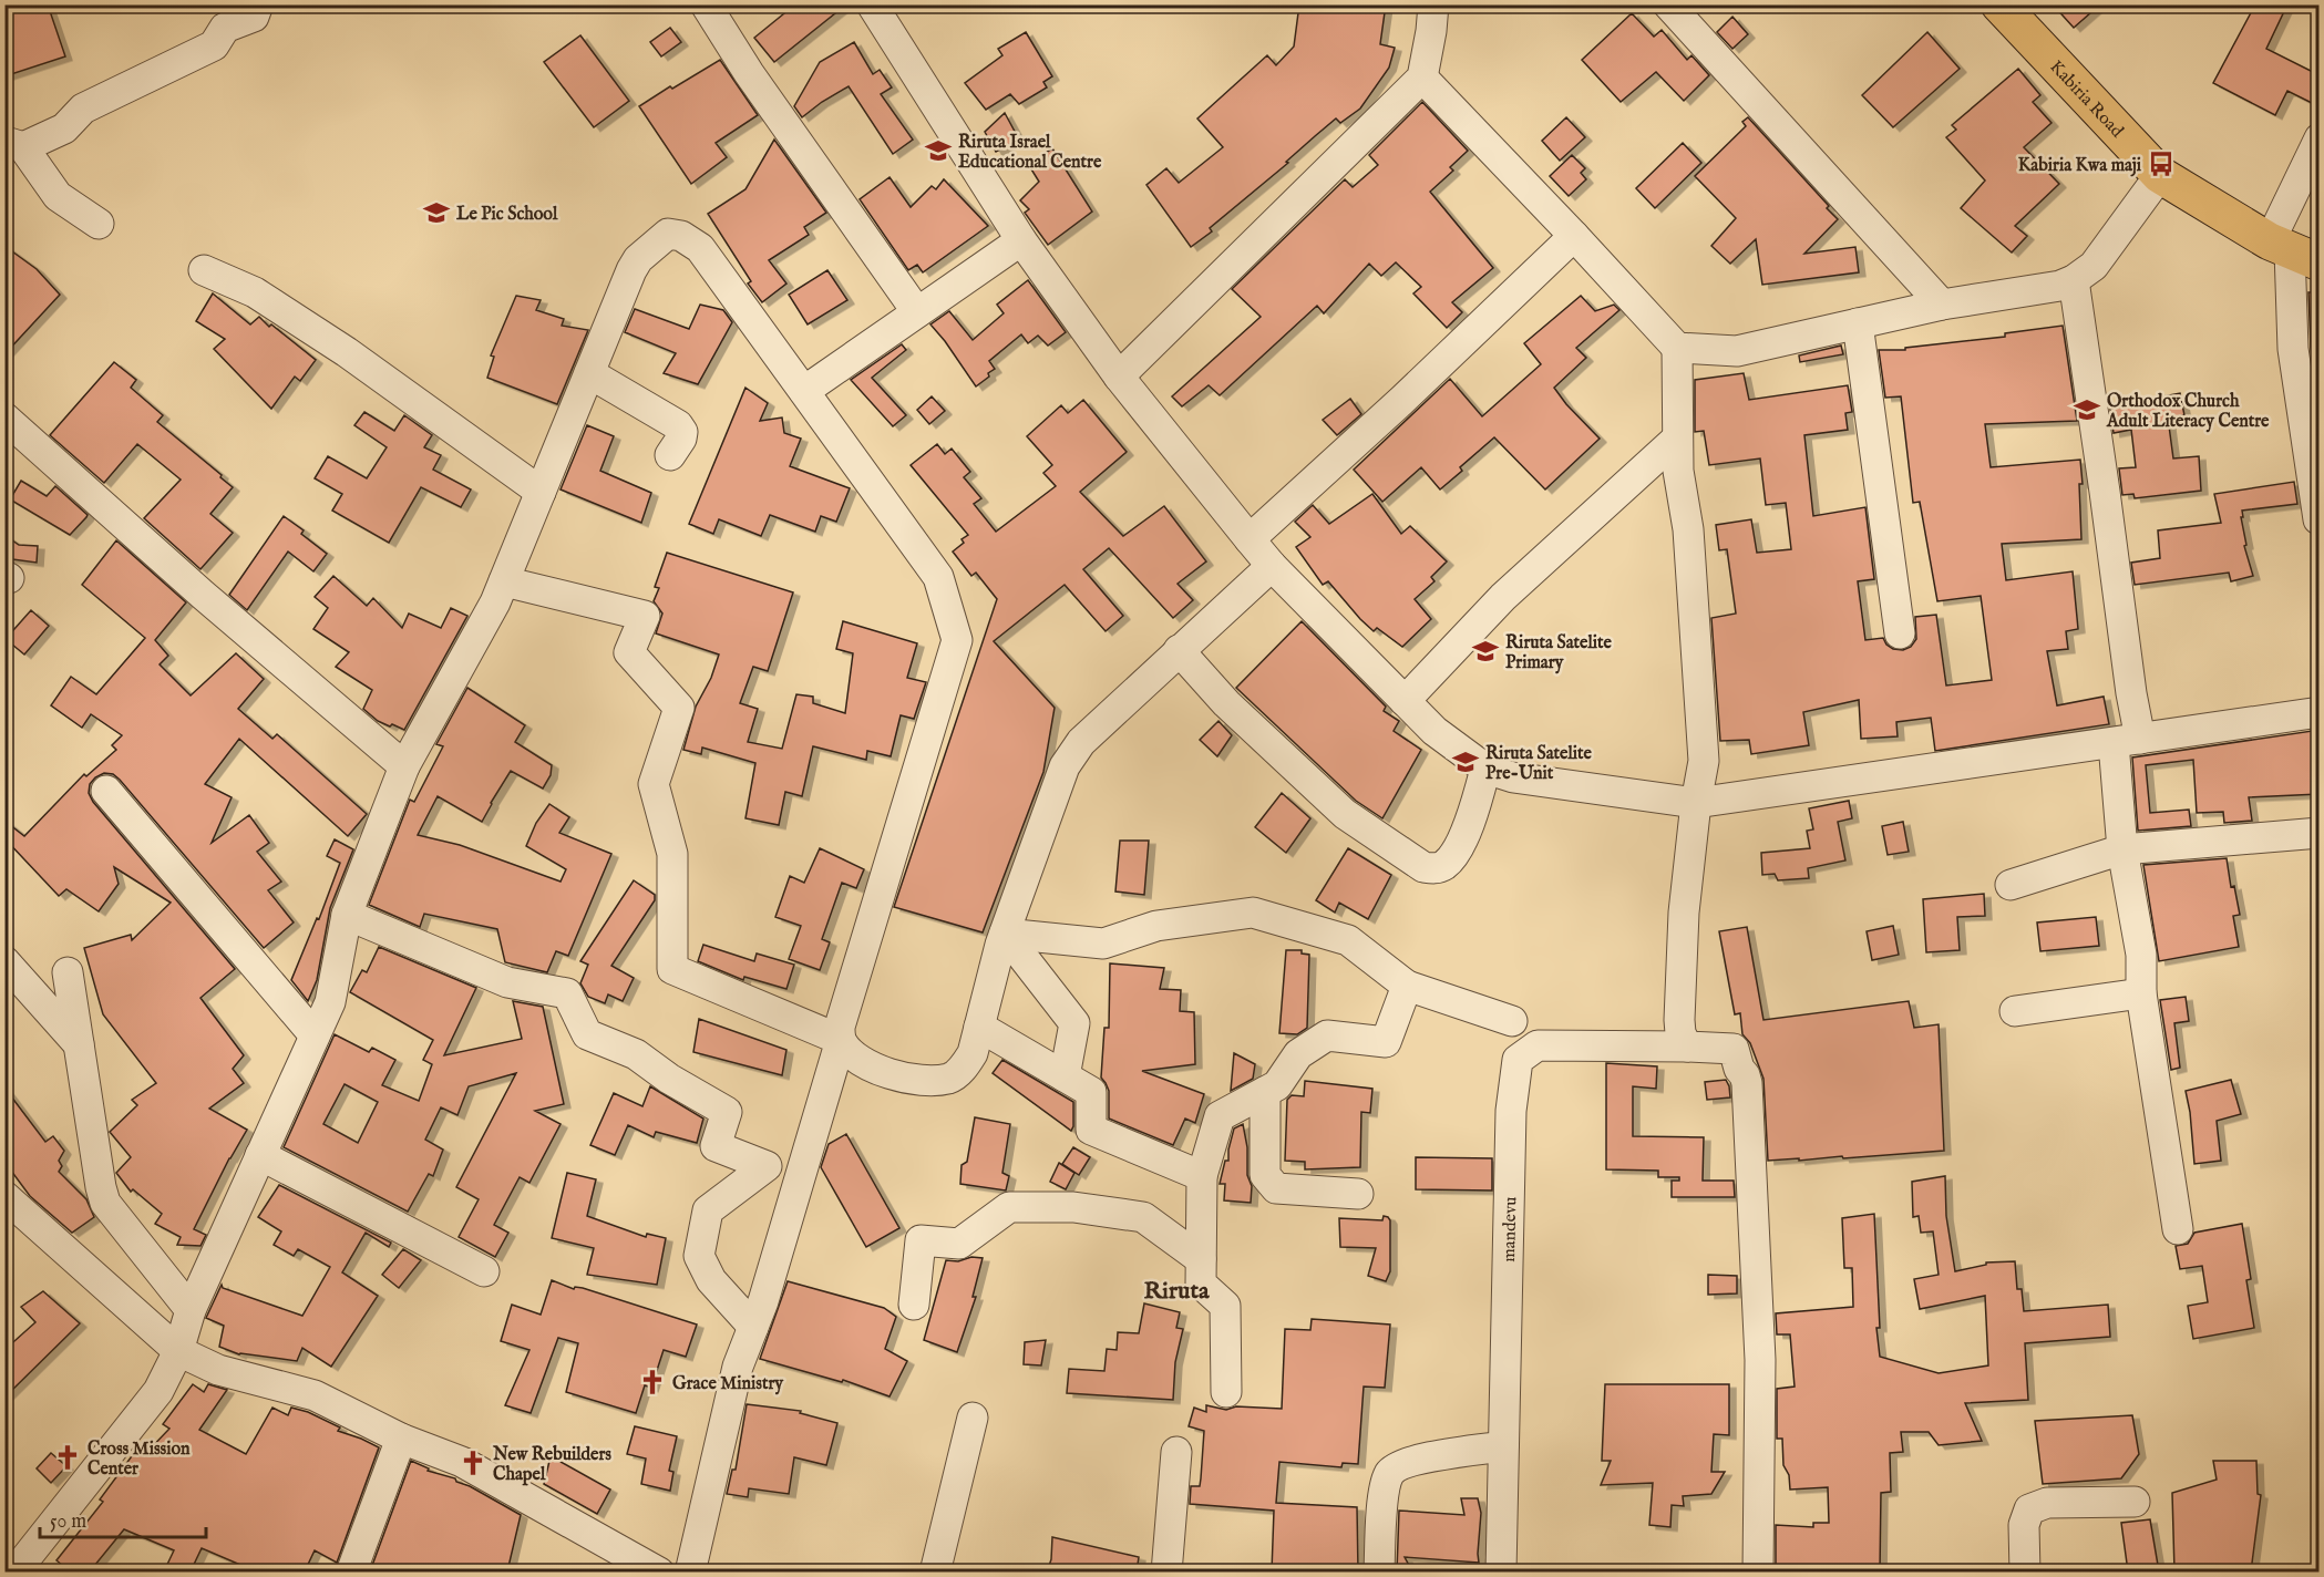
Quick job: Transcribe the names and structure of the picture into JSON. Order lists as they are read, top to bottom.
{
  "streets": {
    "main road": ["Kabiria Road"],
    "street": ["mandevu"]
  },
  "districts": ["Riruta"],
  "places": {
    "school or university": [
      "Riruta Israel Educational Centre",
      "Le Pic School",
      "Orthodox Church Adult Literacy Centre",
      "Riruta Satelite Primary",
      "Riruta Satelite Pre-Unit"
    ],
    "bus stop": ["Kabiria Kwa maji"],
    "church": ["Grace Ministry", "Cross Mission Center", "New Rebuilders Chapel"]
  },
  "scale_bar": "50 m"
}
